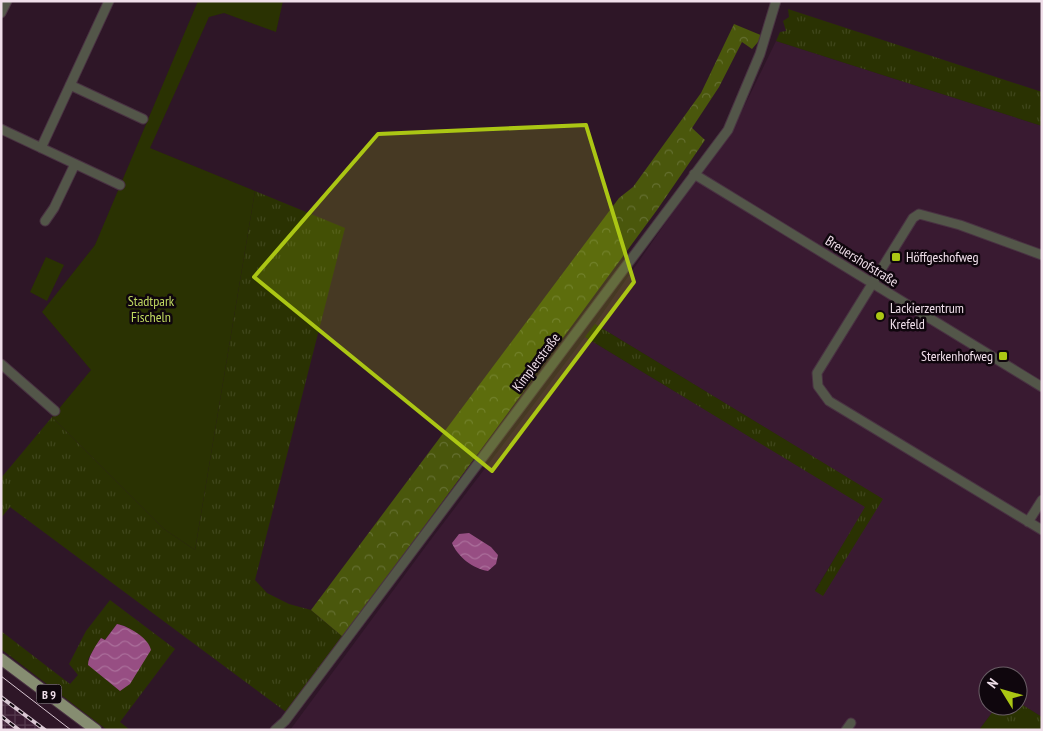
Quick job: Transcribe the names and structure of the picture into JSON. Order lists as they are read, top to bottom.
{
  "streets": {
    "main road": ["B 9"],
    "street": ["Breuershofstraße", "Kimplerstraße"]
  },
  "crossings": [
    ["Breuershofstraße", "Kimplerstraße"]
  ],
  "parks": ["Stadtpark Fischeln"],
  "places": {
    "transit": ["Höffgeshofweg", "Sterkenhofweg"],
    "other": ["Lackierzentrum Krefeld"]
  },
  "north": "top left"
}
